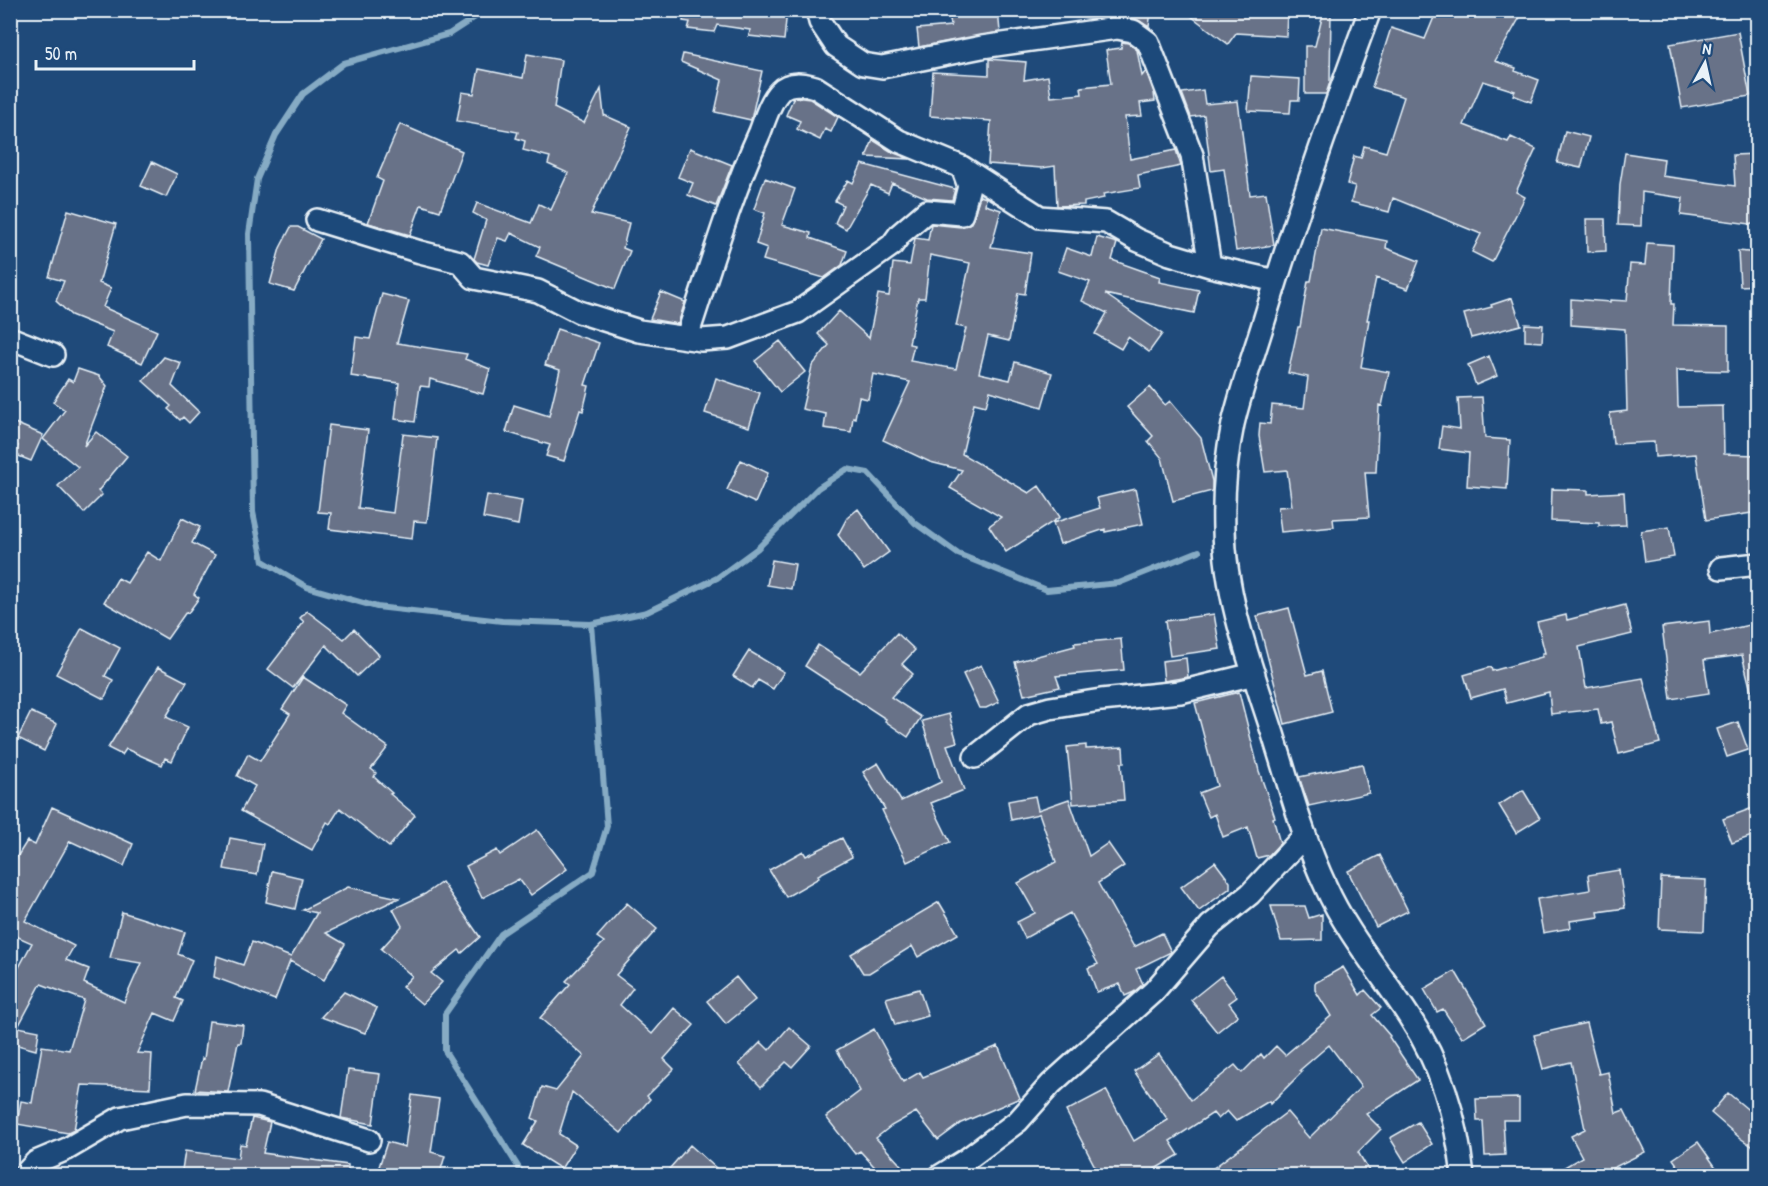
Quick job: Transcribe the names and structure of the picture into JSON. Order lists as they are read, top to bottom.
{
  "scale_bar": "50 m",
  "north": "top"
}
